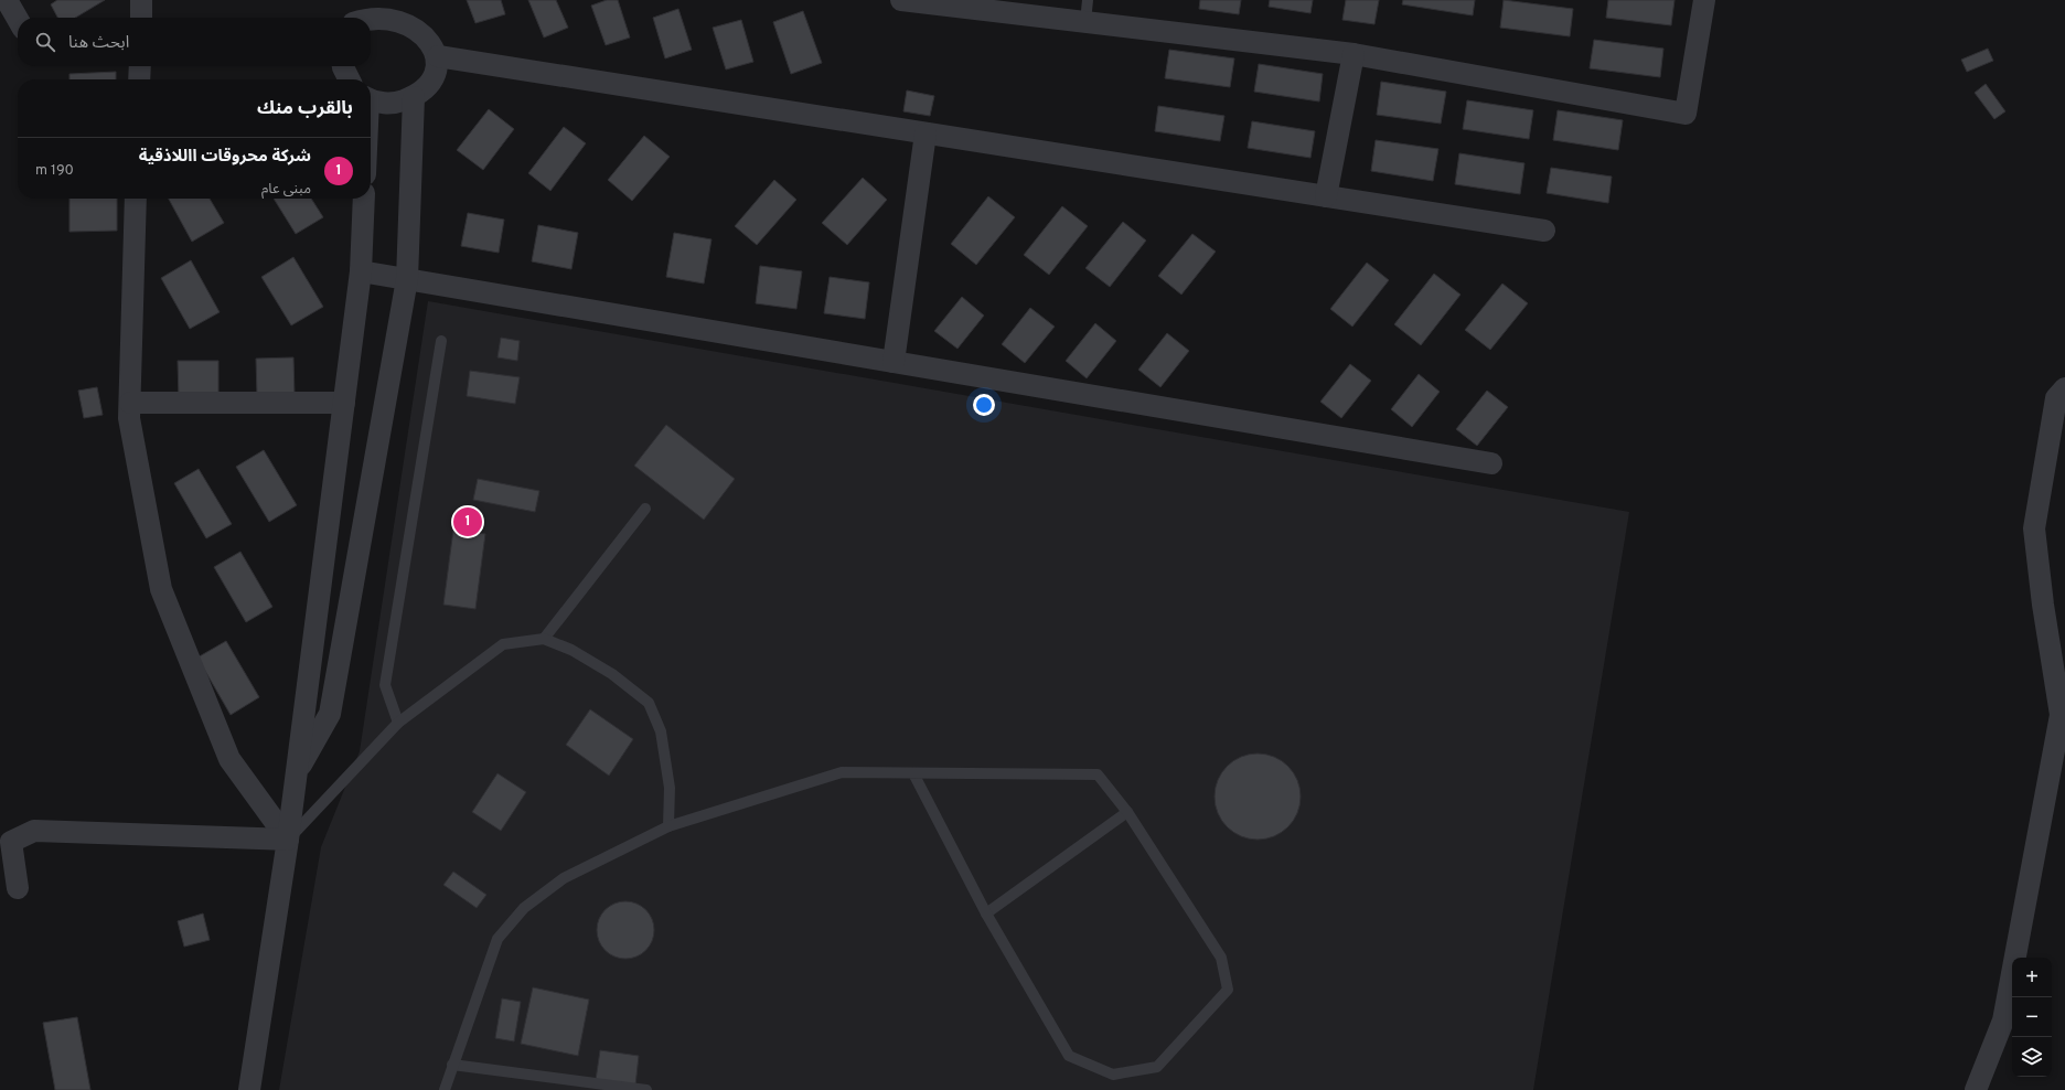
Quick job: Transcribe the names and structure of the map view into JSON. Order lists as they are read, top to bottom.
{
  "page": {
    "search": "ابحث هنا",
    "heading": "بالقرب منك",
    "list": [
      {
        "mark": "1",
        "name": "شركة محروقات االلاذقية",
        "note": "مبنى عام",
        "value": "190 m"
      }
    ],
    "pins": "1",
    "map_buttons": ["+", "−"]
  }
}
